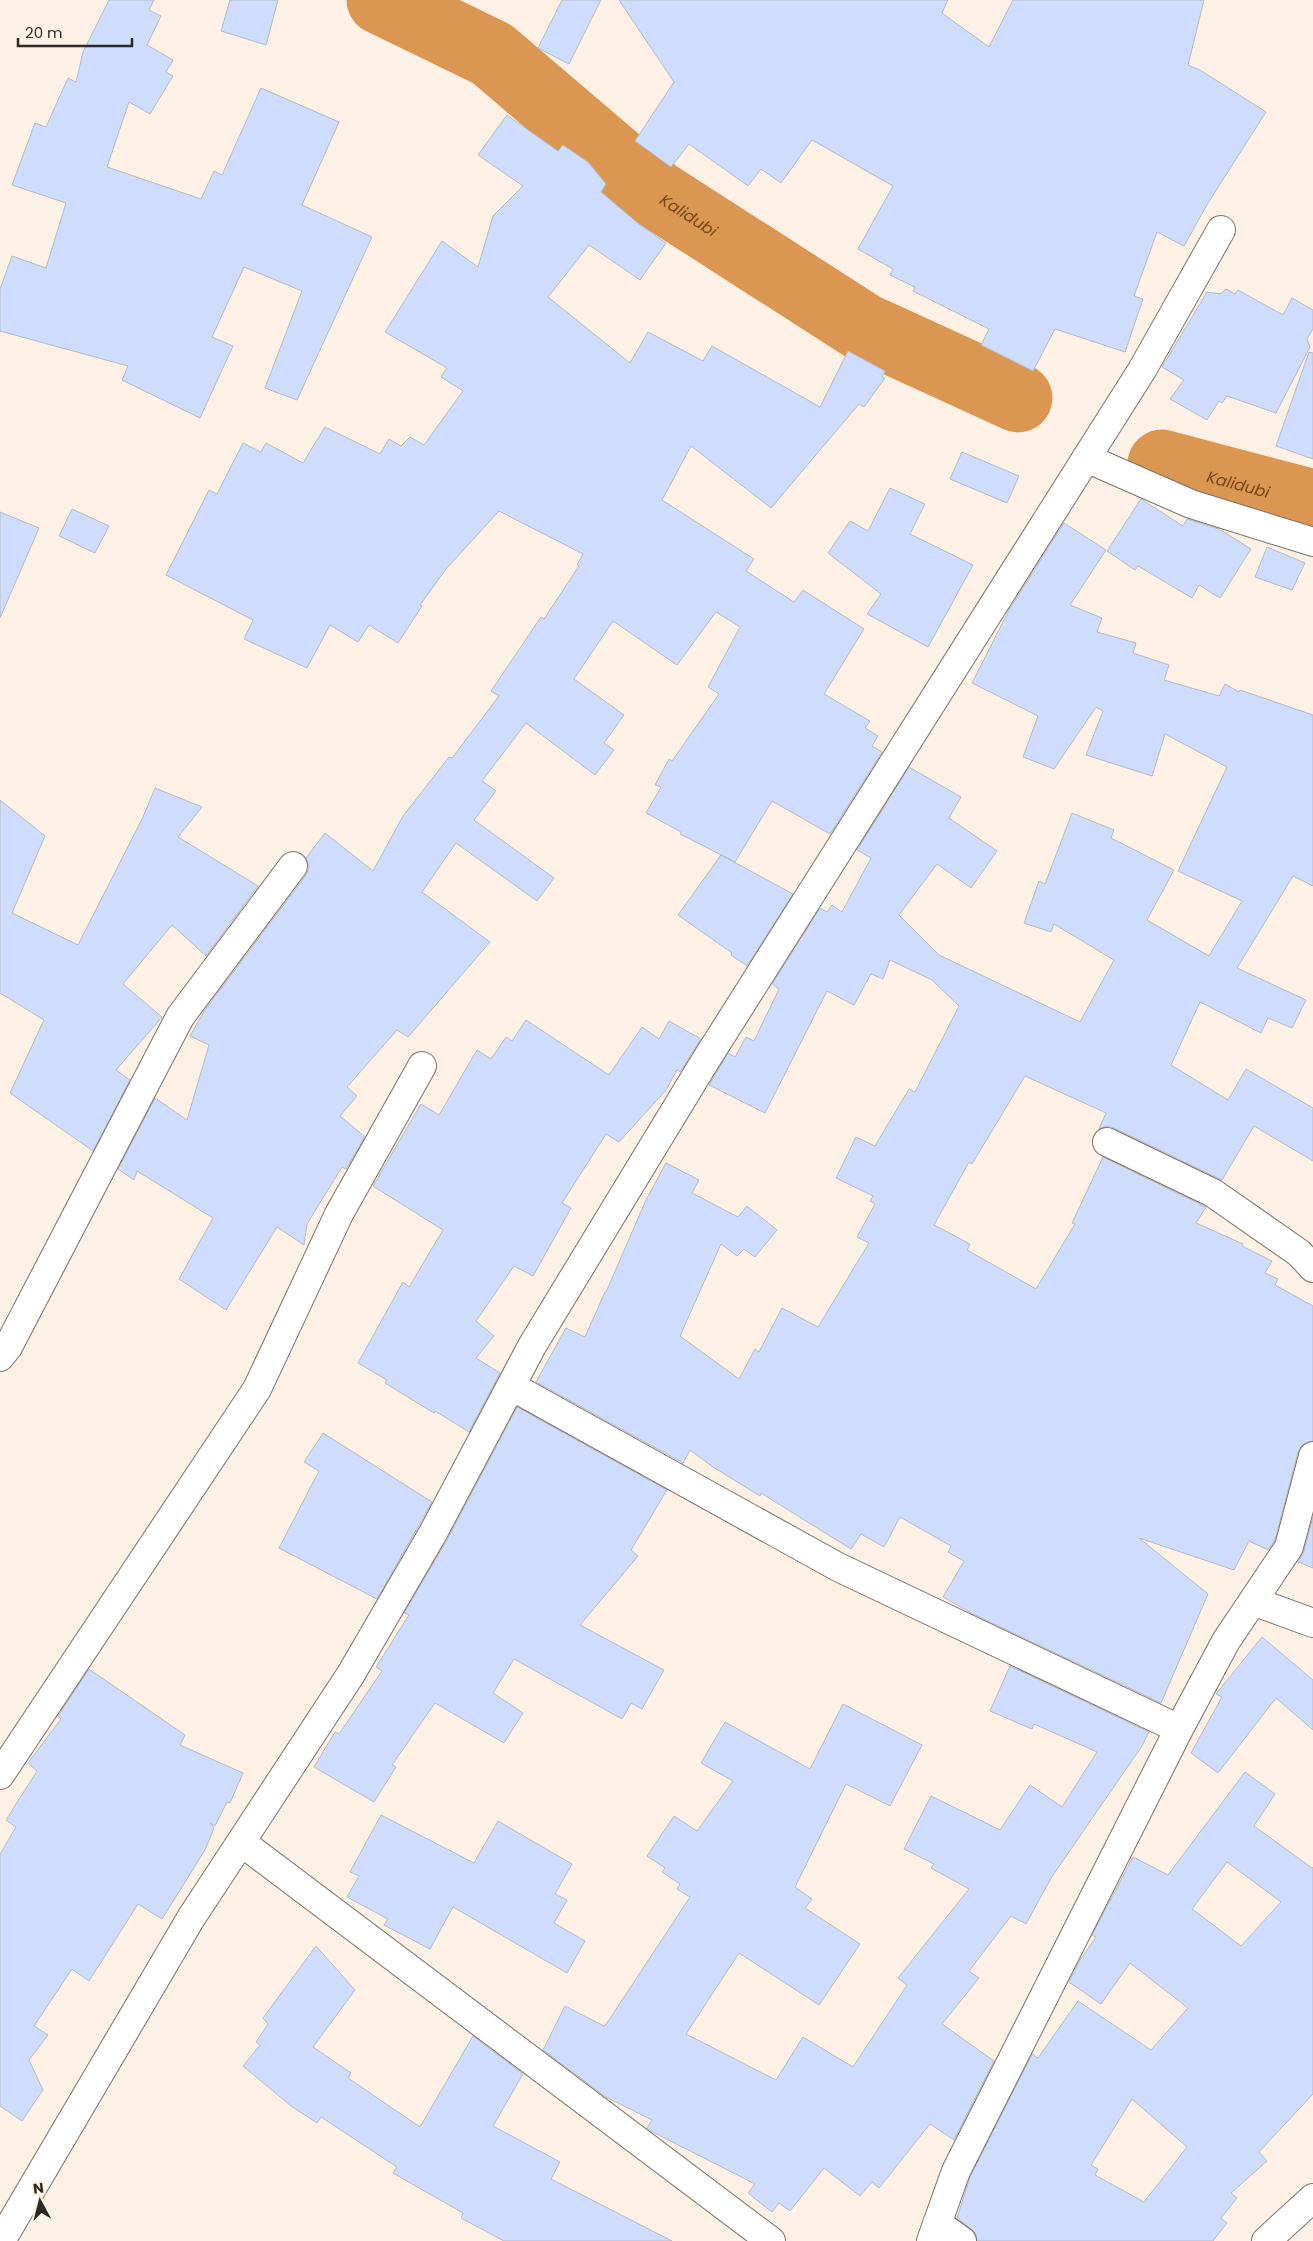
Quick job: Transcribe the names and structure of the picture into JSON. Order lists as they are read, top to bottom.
{
  "water": ["Kalidubi"],
  "scale_bar": "20 m",
  "north": "top"
}
